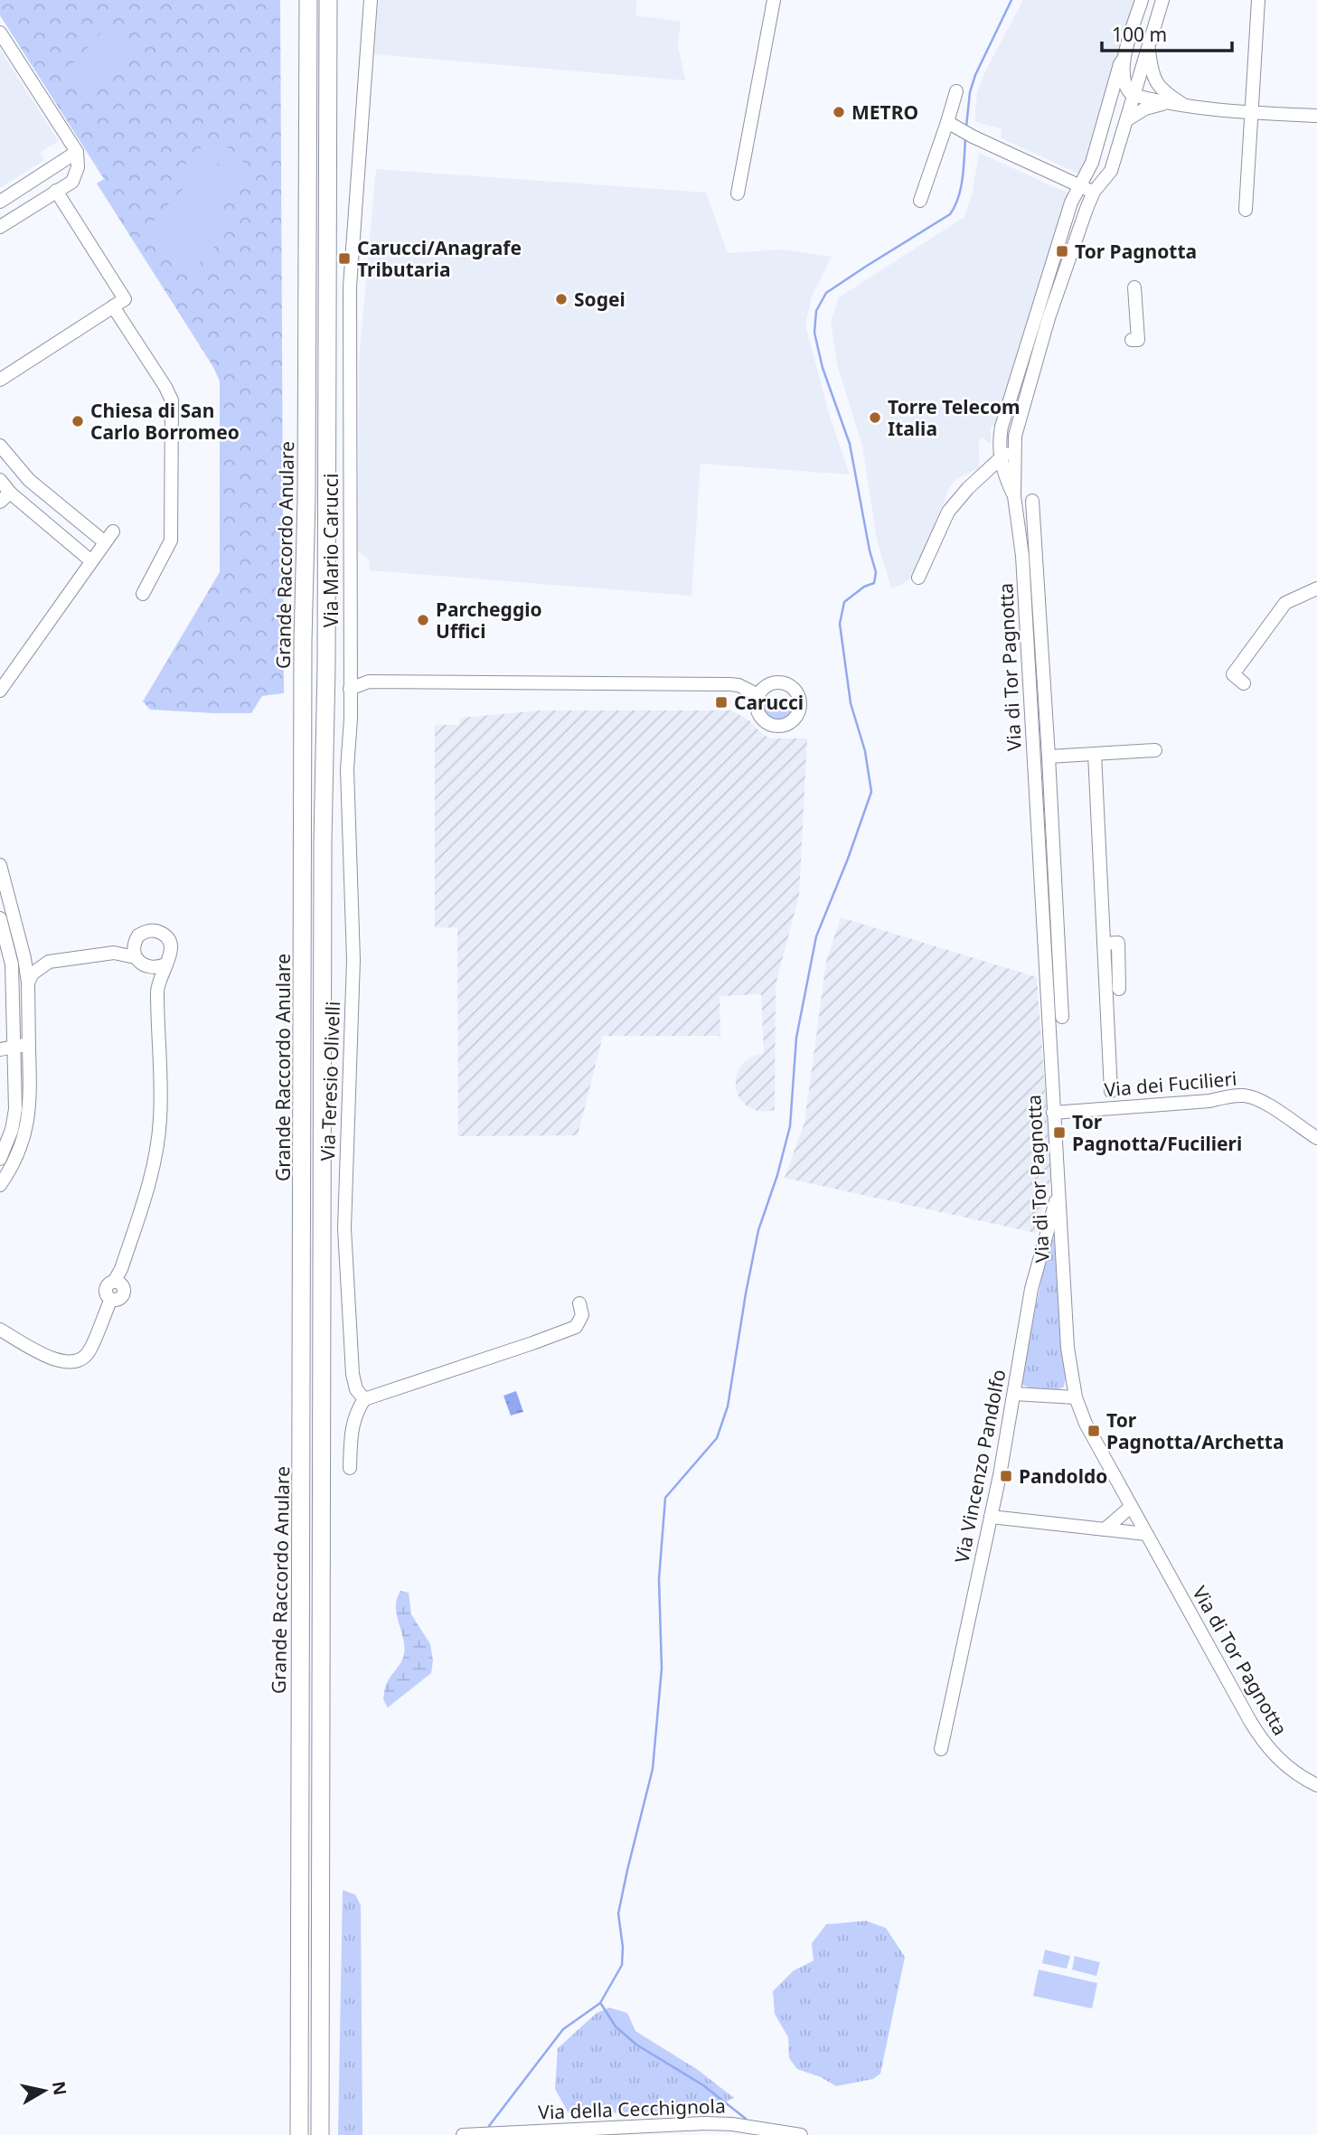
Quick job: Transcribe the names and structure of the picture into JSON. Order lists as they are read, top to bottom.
{
  "streets": {
    "highway": ["Grande Raccordo Anulare"],
    "street": [
      "Via Mario Carucci",
      "Via di Tor Pagnotta",
      "Via Teresio Olivelli",
      "Via dei Fucilieri",
      "Via Vincenzo Pandolfo",
      "Via della Cecchignola"
    ]
  },
  "crossings": [
    ["Via Mario Carucci", "Via Teresio Olivelli"],
    ["Via di Tor Pagnotta", "Via dei Fucilieri"],
    ["Via di Tor Pagnotta", "Via Vincenzo Pandolfo"]
  ],
  "places": {
    "other": [
      "METRO",
      "Sogei",
      "Torre Telecom Italia",
      "Chiesa di San Carlo Borromeo",
      "Parcheggio Uffici"
    ],
    "transit": [
      "Tor Pagnotta",
      "Carucci/Anagrafe Tributaria",
      "Carucci",
      "Tor Pagnotta/Fucilieri",
      "Tor Pagnotta/Archetta",
      "Pandoldo"
    ]
  },
  "scale_bar": "100 m",
  "north": "right"
}
